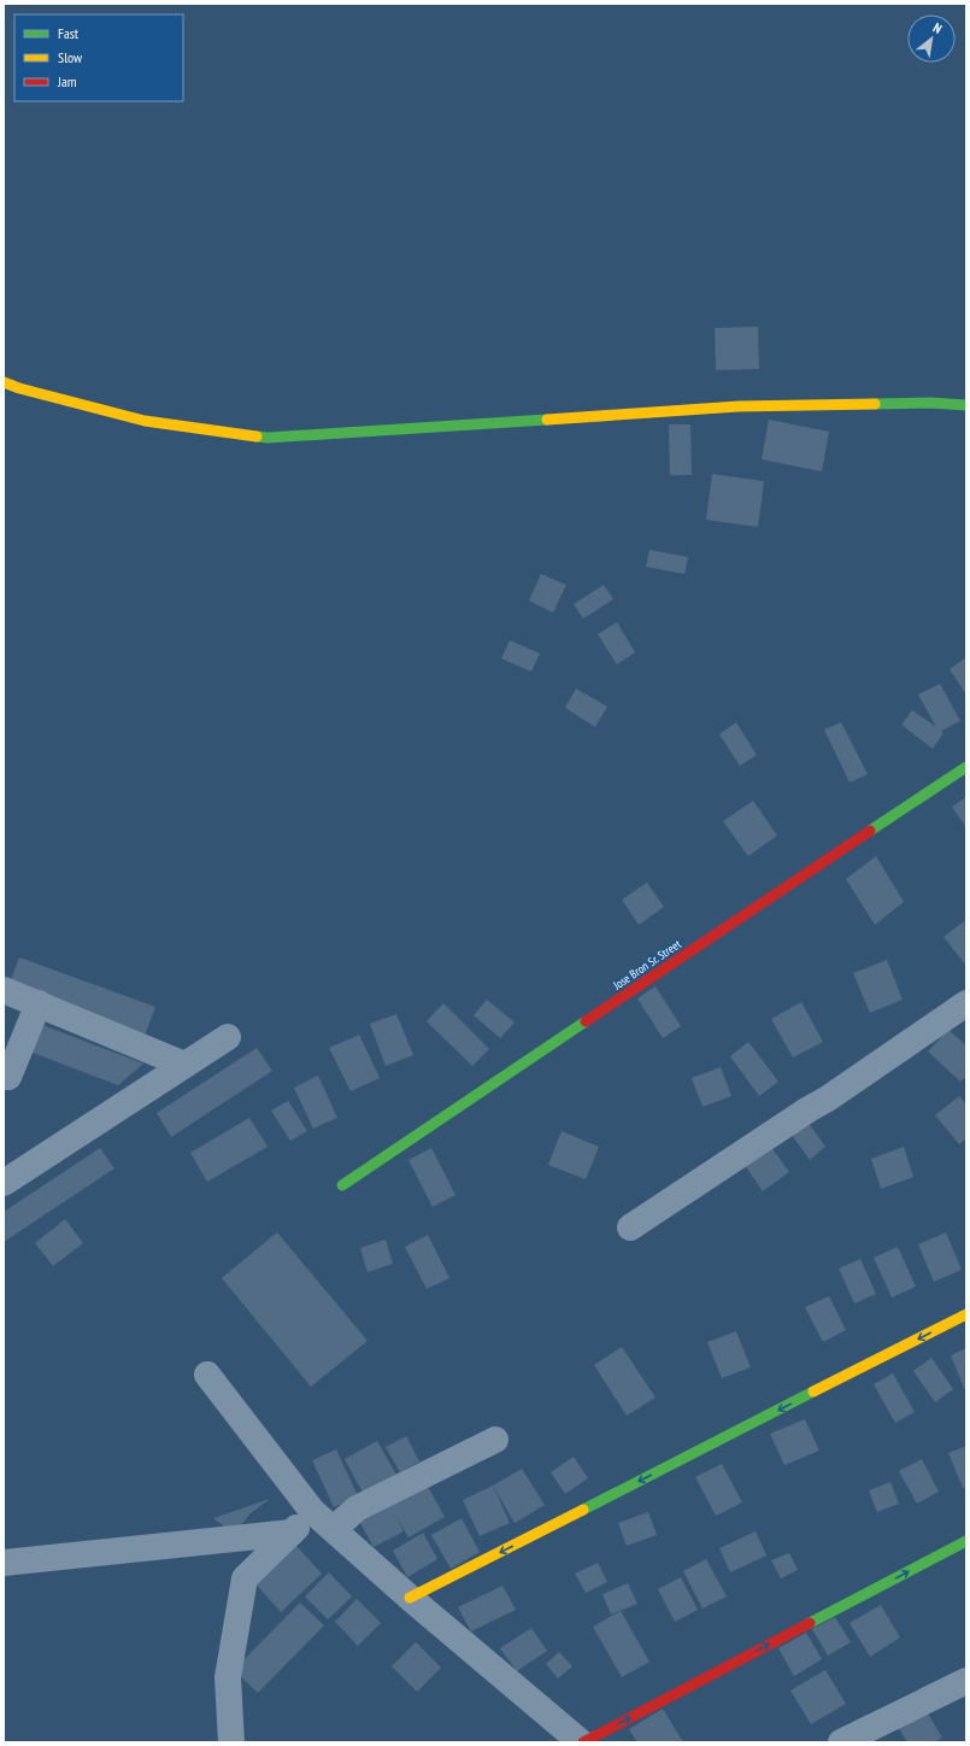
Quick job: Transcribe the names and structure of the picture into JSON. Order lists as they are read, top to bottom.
{
  "streets": {
    "street": ["Jose Bron Sr. Street"]
  },
  "legend": ["Fast", "Slow", "Jam"],
  "north": "top right"
}
